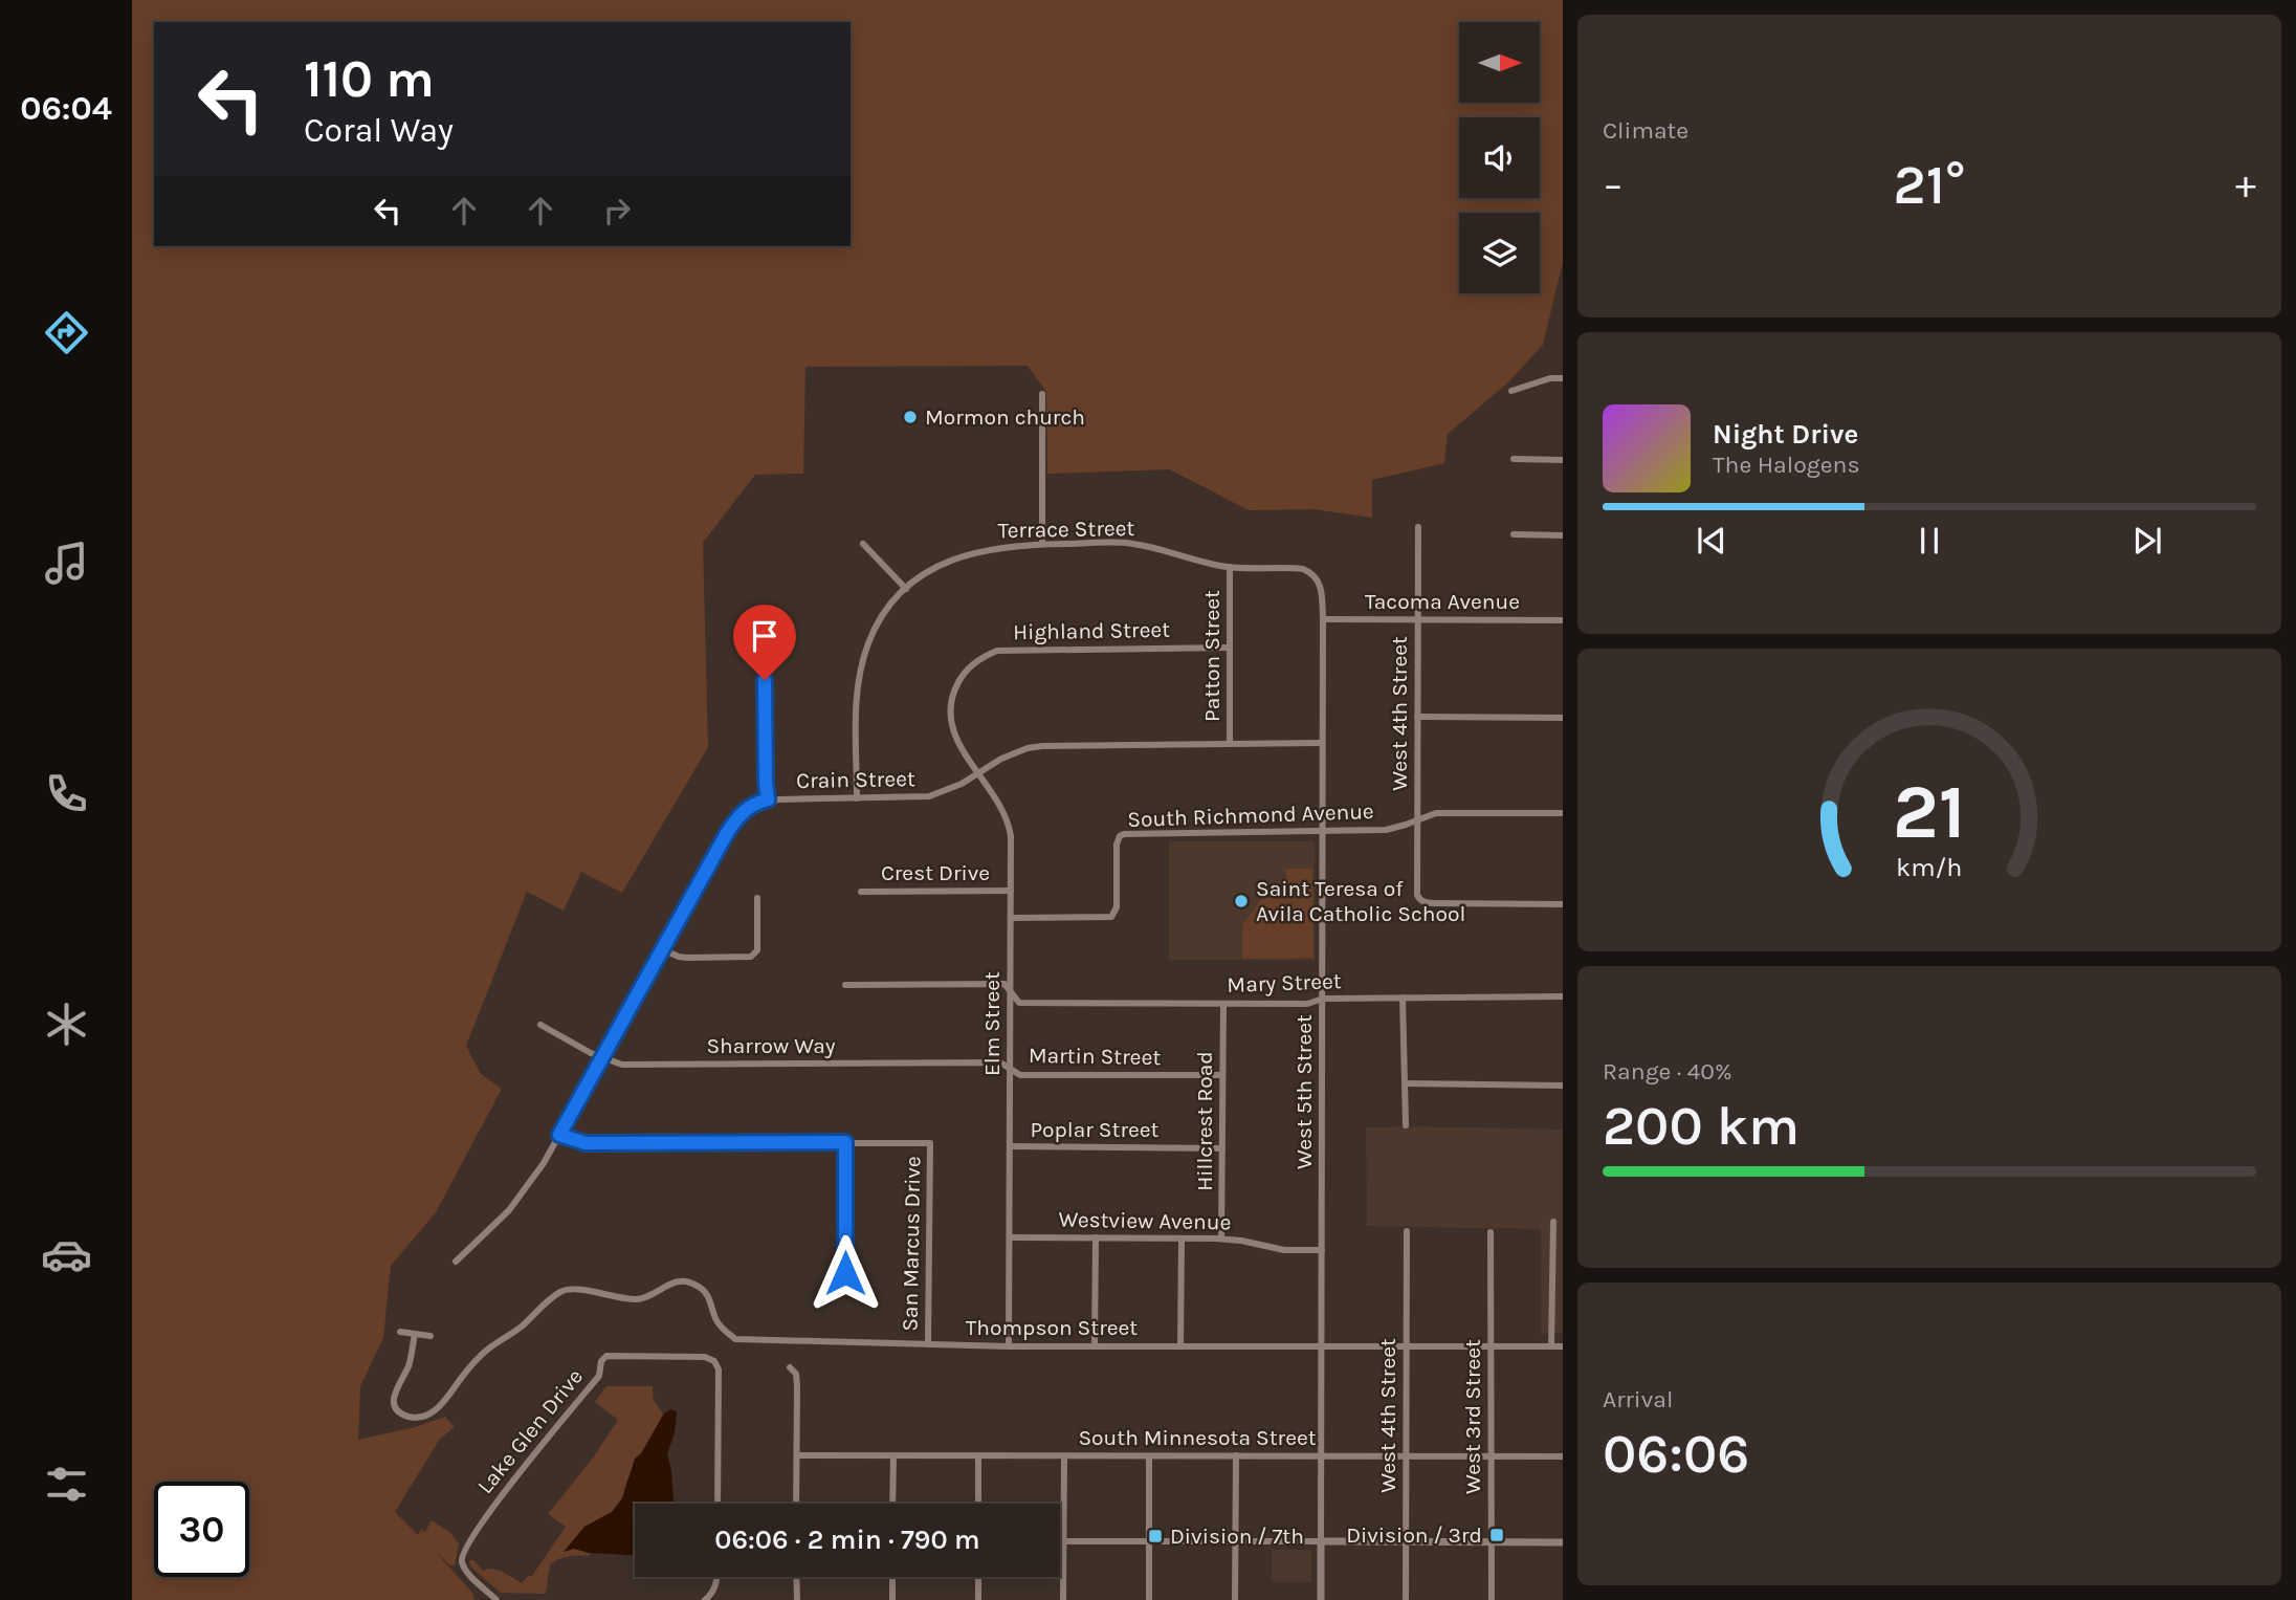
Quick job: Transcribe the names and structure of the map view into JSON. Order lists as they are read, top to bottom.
{
  "streets": {
    "street": [
      "Terrace Street",
      "Tacoma Avenue",
      "Highland Street",
      "Patton Street",
      "West 4th Street",
      "Crain Street",
      "South Richmond Avenue",
      "Crest Drive",
      "Mary Street",
      "Elm Street",
      "Sharrow Way",
      "Martin Street",
      "West 5th Street",
      "Hillcrest Road",
      "Poplar Street",
      "Westview Avenue",
      "San Marcus Drive",
      "Thompson Street",
      "West 3rd Street",
      "Lake Glen Drive",
      "South Minnesota Street"
    ]
  },
  "crossings": [
    ["Terrace Street", "Patton Street"],
    ["Terrace Street", "Crain Street"],
    ["Terrace Street", "West 5th Street"],
    ["Tacoma Avenue", "West 4th Street"],
    ["Tacoma Avenue", "West 5th Street"],
    ["Highland Street", "Patton Street"],
    ["Highland Street", "Elm Street"],
    ["Patton Street", "Crain Street"],
    ["West 4th Street", "South Richmond Avenue"],
    ["West 4th Street", "Thompson Street"],
    ["West 4th Street", "South Minnesota Street"],
    ["Crain Street", "Elm Street"],
    ["Crain Street", "Sharrow Way"],
    ["Crain Street", "West 5th Street"],
    ["South Richmond Avenue", "Elm Street"],
    ["South Richmond Avenue", "West 5th Street"],
    ["Crest Drive", "Elm Street"],
    ["Mary Street", "Elm Street"],
    ["Mary Street", "West 5th Street"],
    ["Mary Street", "Hillcrest Road"],
    ["Elm Street", "Sharrow Way"],
    ["Elm Street", "Martin Street"],
    ["Elm Street", "Poplar Street"],
    ["Elm Street", "Westview Avenue"],
    ["Elm Street", "Thompson Street"],
    ["Sharrow Way", "Martin Street"],
    ["Martin Street", "Hillcrest Road"],
    ["West 5th Street", "Westview Avenue"],
    ["West 5th Street", "Thompson Street"],
    ["West 5th Street", "South Minnesota Street"],
    ["Hillcrest Road", "Poplar Street"],
    ["Hillcrest Road", "Westview Avenue"],
    ["San Marcus Drive", "Thompson Street"],
    ["Thompson Street", "West 3rd Street"],
    ["West 3rd Street", "South Minnesota Street"]
  ],
  "places": {
    "other": ["Mormon church", "Saint Teresa of Avila Catholic School"],
    "transit": ["Division / 3rd", "Division / 7th"]
  },
  "north": "right",
  "page": {
    "tabs": "06:04",
    "tile": [
      "Climate",
      ["Range · 40%", "200 km"],
      ["Arrival", "06:06"]
    ],
    "turn": ["110 m", "Coral Way"],
    "heat": ["−", "21°", "+"],
    "song": ["Night Drive", "The Halogens"],
    "limit": "30",
    "trip": "06:06 · 2 min · 790 m",
    "gauge": ["21", "km/h"]
  }
}
